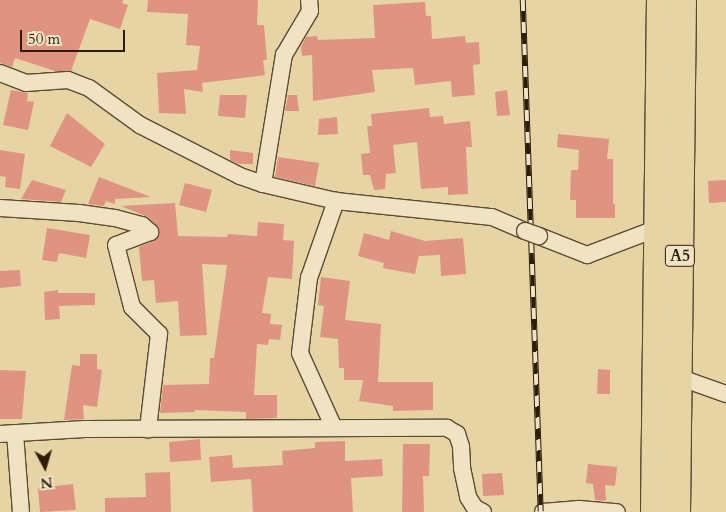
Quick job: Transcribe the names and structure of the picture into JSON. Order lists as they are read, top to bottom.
{
  "streets": {
    "highway": ["A5"]
  },
  "scale_bar": "50 m",
  "north": "bottom"
}
